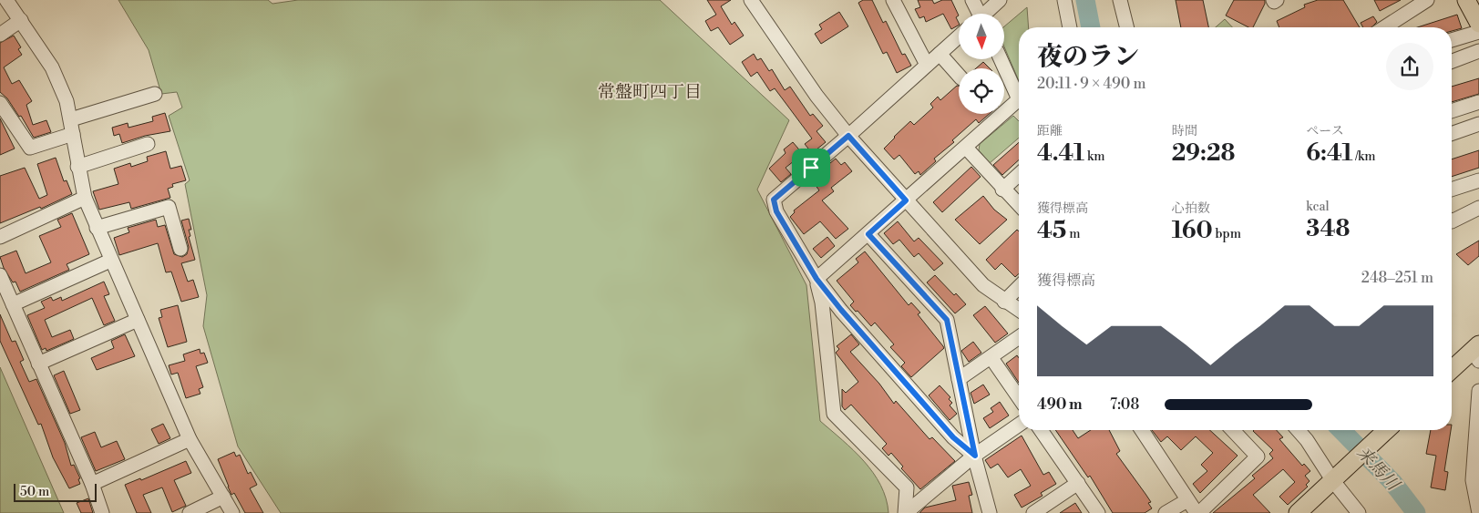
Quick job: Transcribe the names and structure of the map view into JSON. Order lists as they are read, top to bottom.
{
  "districts": ["常盤町四丁目"],
  "water": ["来馬川"],
  "scale_bar": "50 m",
  "north": "bottom",
  "page": {
    "heading": ["夜のラン", "20:11 · 9 × 490 m"],
    "stats": [
      ["距離", "4.41 km"],
      ["時間", "29:28"],
      ["ペース", "6:41 /km"],
      ["獲得標高", "45 m"],
      ["心拍数", "160 bpm"],
      ["kcal", "348"]
    ],
    "chart": ["獲得標高", "248–251 m"],
    "list": [
      {
        "name": "490 m",
        "note": "7:08"
      }
    ],
    "scale": "50 m"
  }
}
